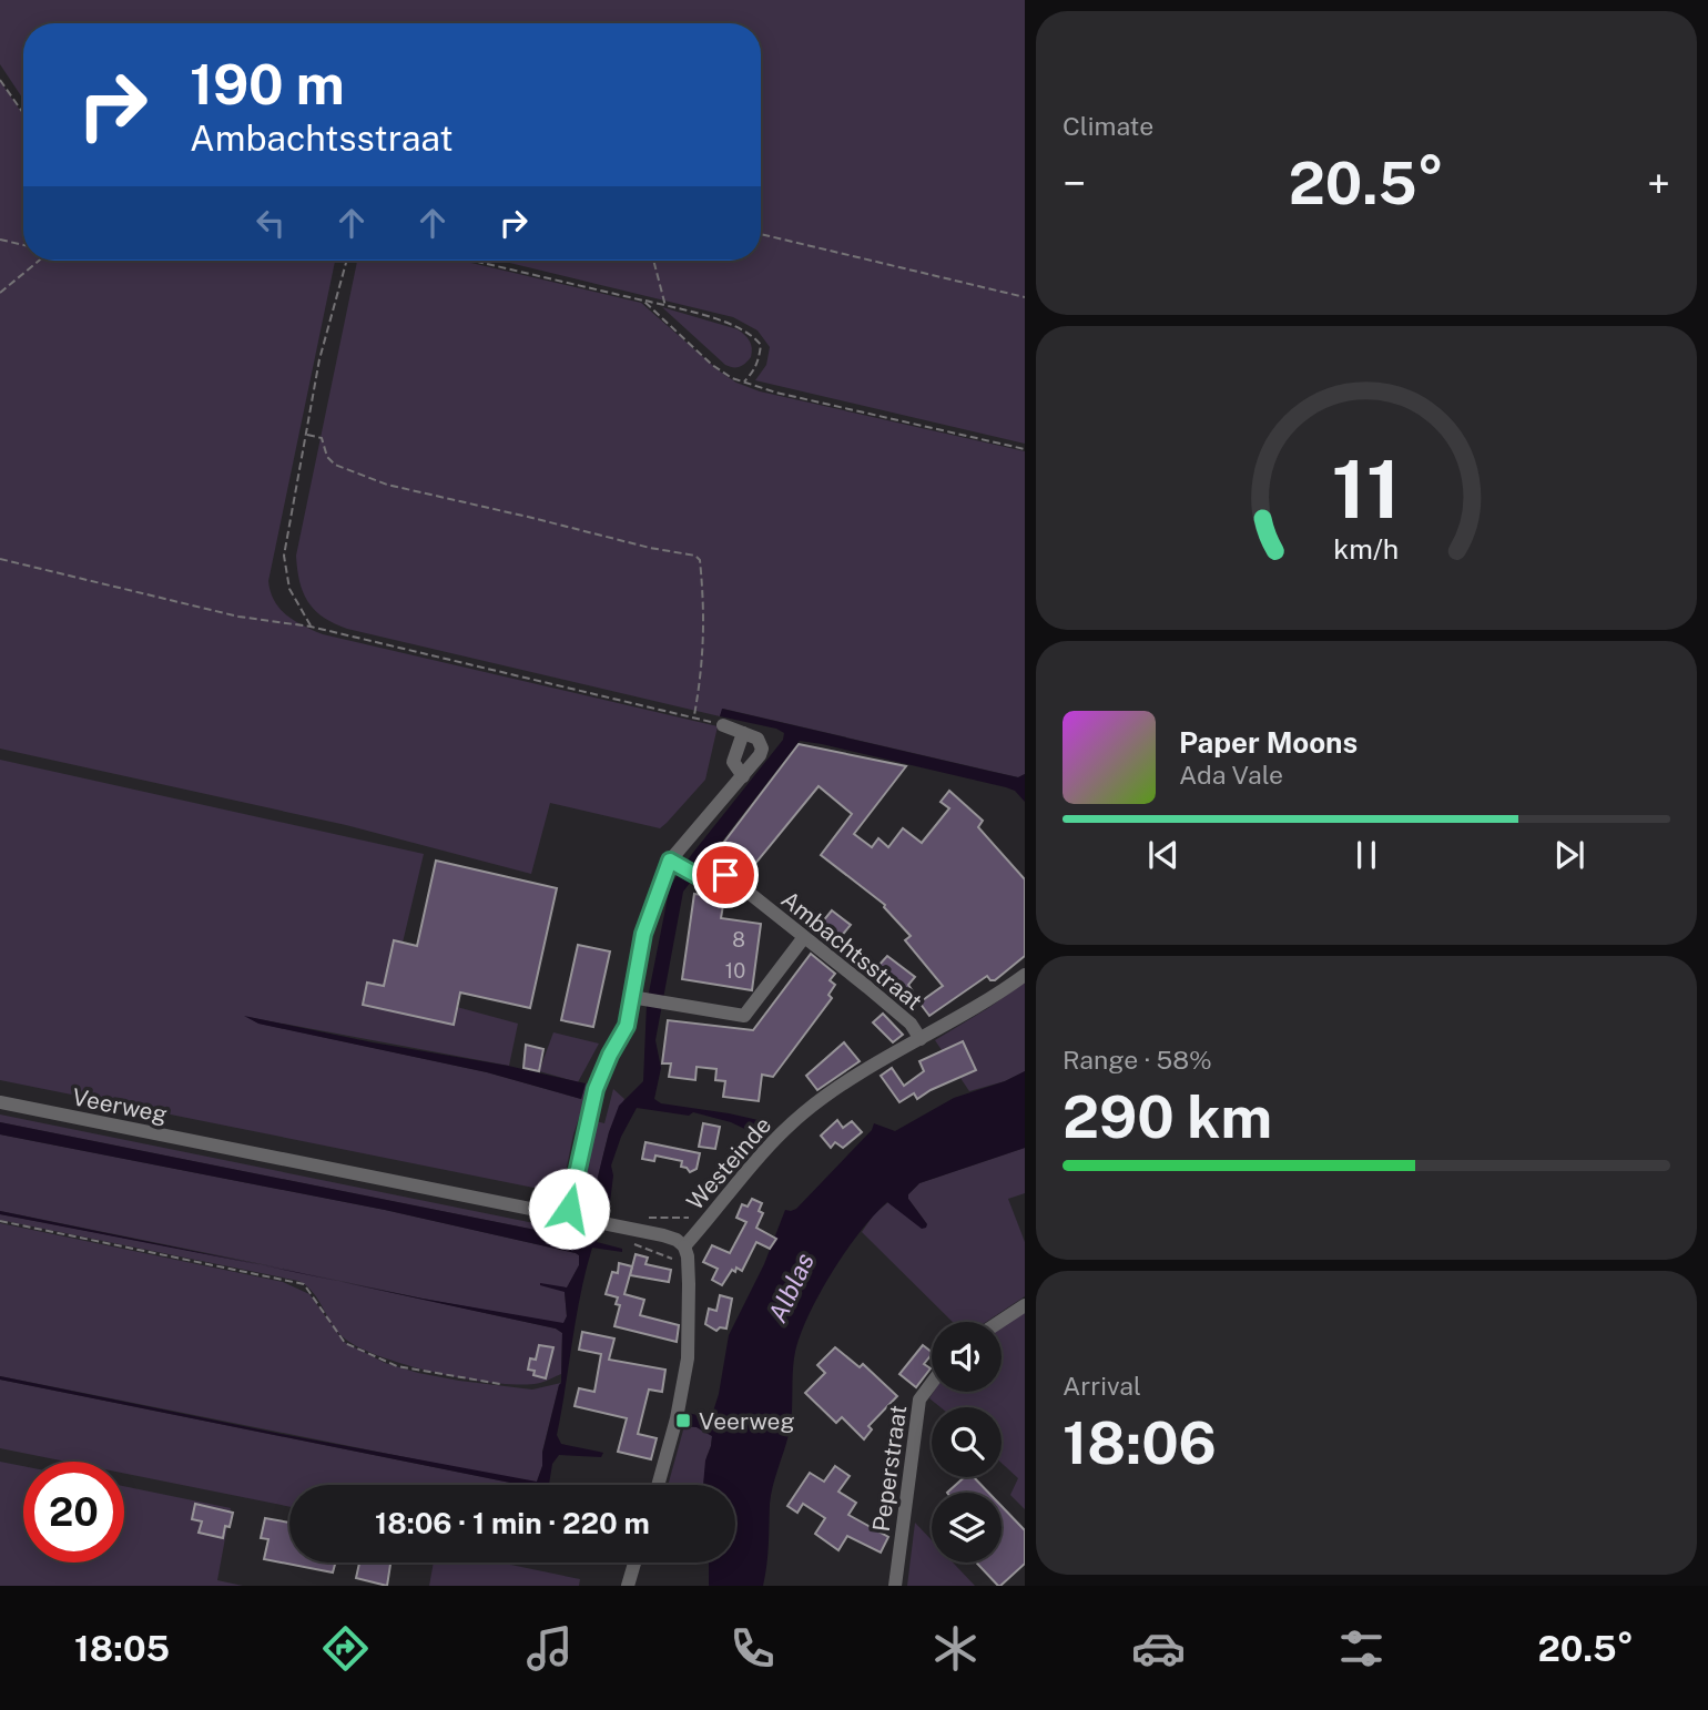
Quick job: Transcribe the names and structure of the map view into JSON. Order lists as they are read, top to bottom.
{
  "streets": {
    "street": [
      "Ambachtsstraat",
      "Veerweg",
      "Westeinde",
      "Peperstraat"
    ]
  },
  "crossings": [
    ["Ambachtsstraat", "Westeinde"],
    ["Veerweg", "Westeinde"]
  ],
  "water": ["Alblas"],
  "places": {
    "transit": ["Veerweg"]
  },
  "house_numbers": ["8", "10"],
  "page": {
    "tile": [
      "Climate",
      ["Range · 58%", "290 km"],
      ["Arrival", "18:06"]
    ],
    "turn": ["190 m", "Ambachtsstraat"],
    "heat": ["−", "20.5°", "+"],
    "song": ["Paper Moons", "Ada Vale"],
    "limit": "20",
    "trip": "18:06 · 1 min · 220 m",
    "tabs": ["18:05", "20.5°"],
    "gauge": ["11", "km/h"]
  }
}
